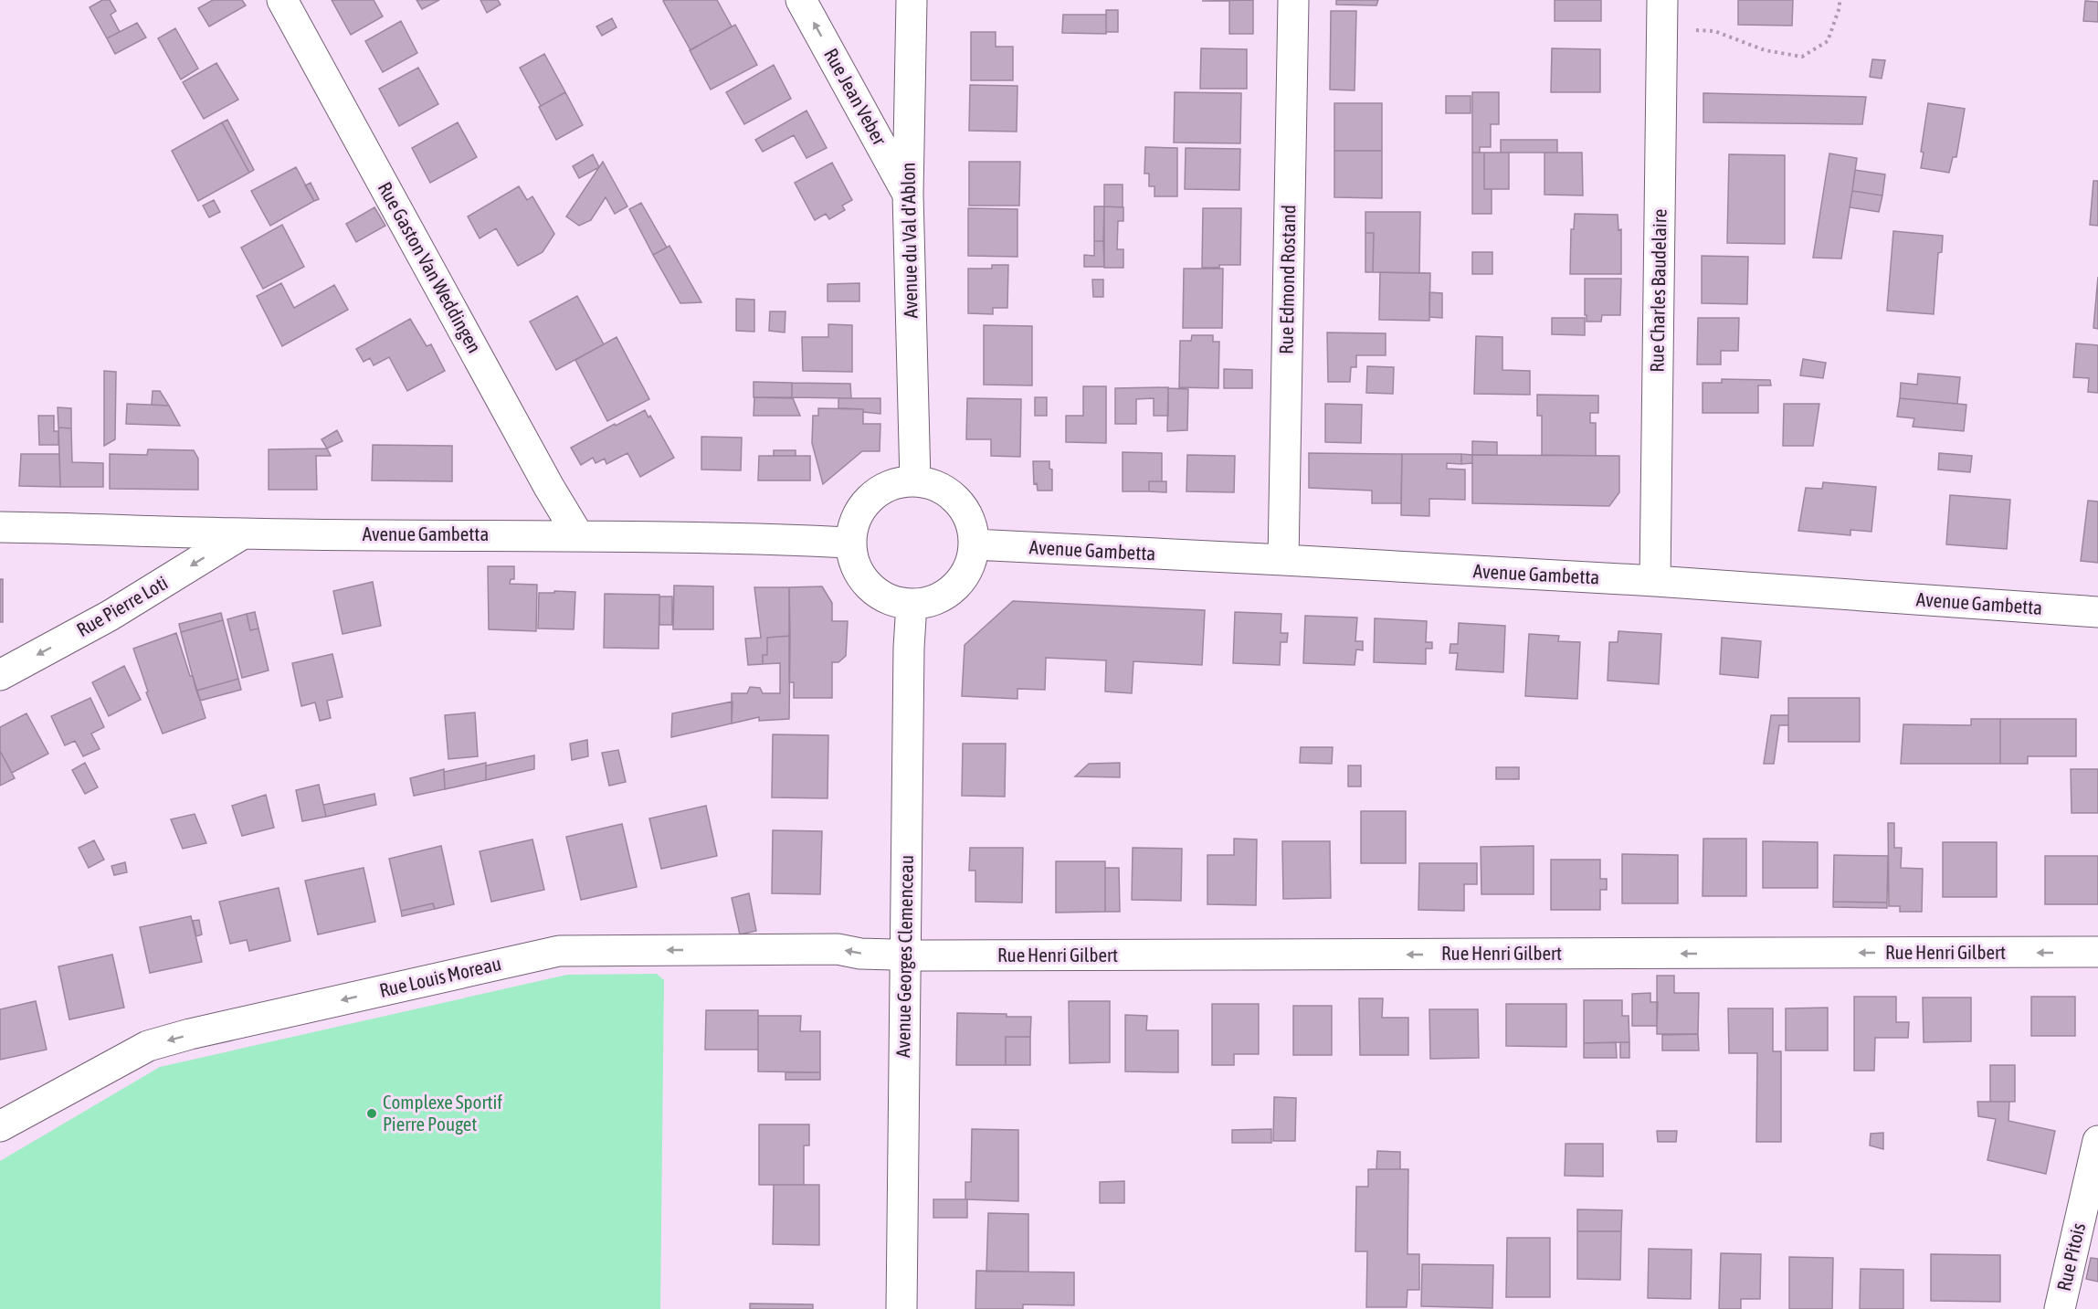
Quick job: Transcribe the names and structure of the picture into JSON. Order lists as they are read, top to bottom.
{
  "streets": {
    "street": [
      "Rue Jean Veber",
      "Avenue du Val d'Ablon",
      "Rue Gaston Van Weddingen",
      "Rue Edmond Rostand",
      "Rue Charles Baudelaire",
      "Avenue Gambetta",
      "Rue Pierre Loti",
      "Rue Henri Gilbert",
      "Avenue Georges Clemenceau",
      "Rue Louis Moreau",
      "Rue Pitois"
    ]
  },
  "crossings": [
    ["Rue Jean Veber", "Avenue du Val d'Ablon"],
    ["Avenue du Val d'Ablon", "Avenue Gambetta"],
    ["Avenue du Val d'Ablon", "Avenue Georges Clemenceau"],
    ["Rue Gaston Van Weddingen", "Avenue Gambetta"],
    ["Rue Edmond Rostand", "Avenue Gambetta"],
    ["Rue Charles Baudelaire", "Avenue Gambetta"],
    ["Avenue Gambetta", "Rue Pierre Loti"],
    ["Avenue Gambetta", "Avenue Georges Clemenceau"],
    ["Rue Henri Gilbert", "Avenue Georges Clemenceau"],
    ["Rue Henri Gilbert", "Rue Louis Moreau"],
    ["Avenue Georges Clemenceau", "Rue Louis Moreau"]
  ],
  "one_way": [
    "Rue Jean Veber",
    "Rue Pierre Loti",
    "Rue Henri Gilbert",
    "Rue Louis Moreau"
  ],
  "places": ["Complexe Sportif Pierre Pouget"]
}
